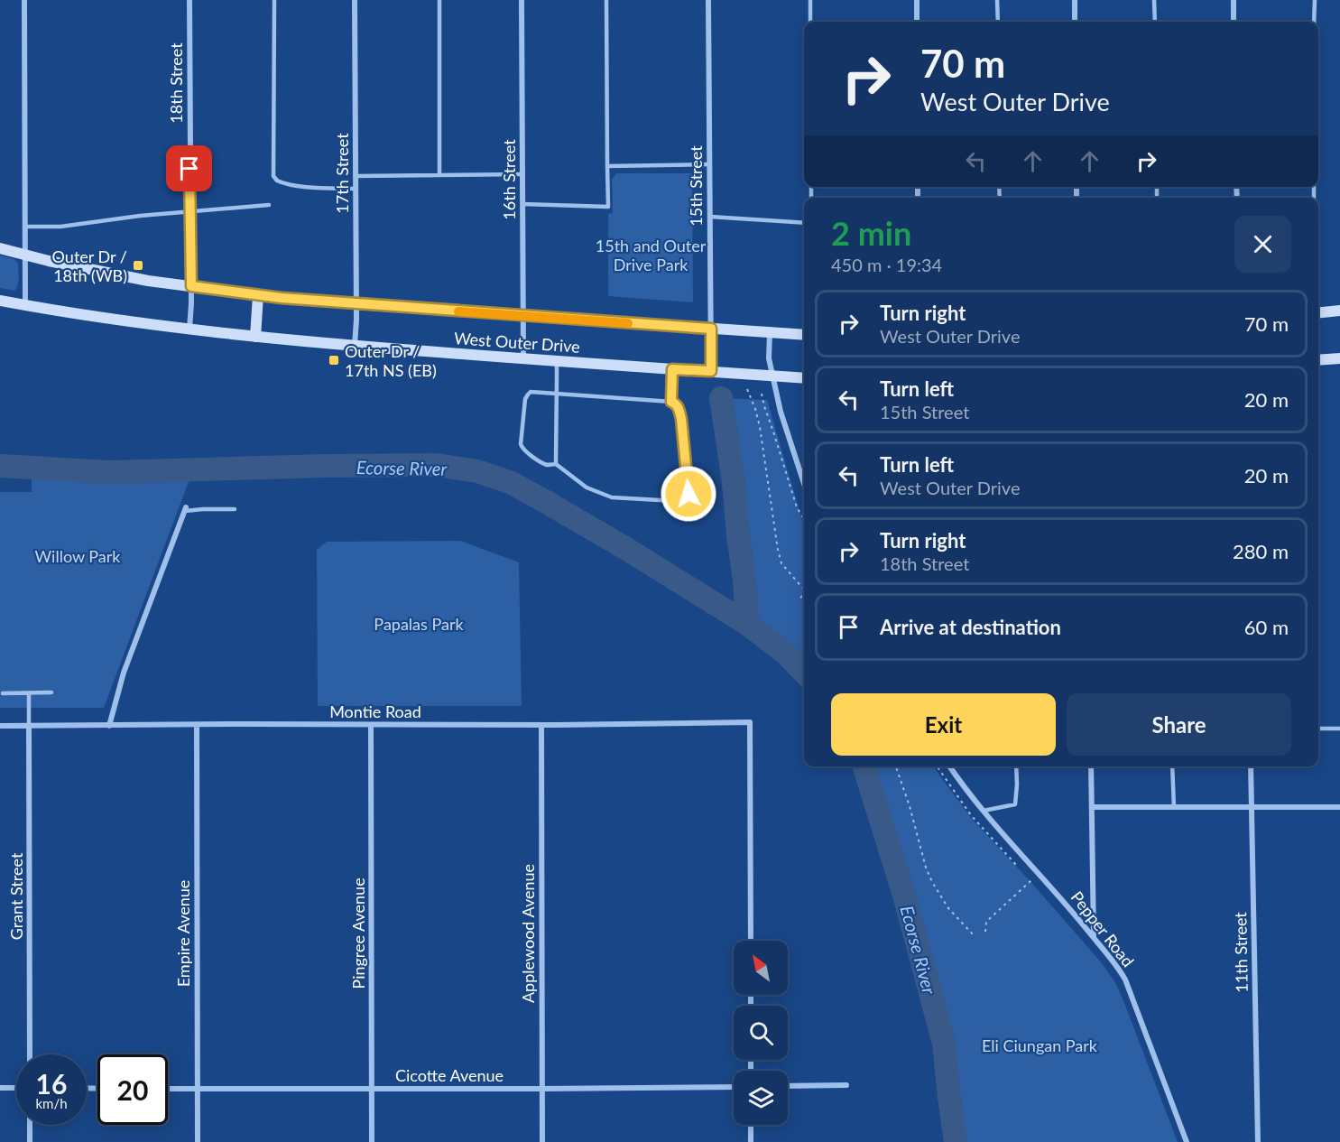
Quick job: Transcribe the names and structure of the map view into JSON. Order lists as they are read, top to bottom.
{
  "streets": {
    "main road": ["West Outer Drive"],
    "street": [
      "18th Street",
      "17th Street",
      "16th Street",
      "15th Street",
      "Montie Road",
      "Grant Street",
      "Pepper Road",
      "Empire Avenue",
      "Pingree Avenue",
      "Applewood Avenue",
      "11th Street",
      "Cicotte Avenue"
    ]
  },
  "crossings": [
    ["18th Street", "West Outer Drive"],
    ["17th Street", "West Outer Drive"],
    ["16th Street", "West Outer Drive"],
    ["15th Street", "West Outer Drive"],
    ["Montie Road", "Grant Street"],
    ["Montie Road", "Empire Avenue"],
    ["Montie Road", "Pingree Avenue"],
    ["Montie Road", "Applewood Avenue"],
    ["Empire Avenue", "Cicotte Avenue"],
    ["Pingree Avenue", "Cicotte Avenue"],
    ["Applewood Avenue", "Cicotte Avenue"]
  ],
  "water": ["Ecorse River"],
  "parks": [
    "15th and Outer Drive Park",
    "Willow Park",
    "Papalas Park",
    "Eli Ciungan Park"
  ],
  "places": {
    "transit": ["Outer Dr / 18th (WB)", "Outer Dr / 17th NS (EB)"]
  },
  "north": "top left",
  "page": {
    "turn": ["70 m", "West Outer Drive"],
    "heading": ["2 min", "450 m · 19:34"],
    "list": [
      {
        "name": "Turn right",
        "note": "West Outer Drive",
        "value": "70 m"
      },
      {
        "name": "Turn left",
        "note": "15th Street",
        "value": "20 m"
      },
      {
        "name": "Turn left",
        "note": "West Outer Drive",
        "value": "20 m"
      },
      {
        "name": "Turn right",
        "note": "18th Street",
        "value": "280 m"
      },
      {
        "name": "Arrive at destination",
        "value": "60 m"
      }
    ],
    "buttons": ["Exit", "Share"],
    "speed": "16 km/h",
    "limit": "20"
  }
}
